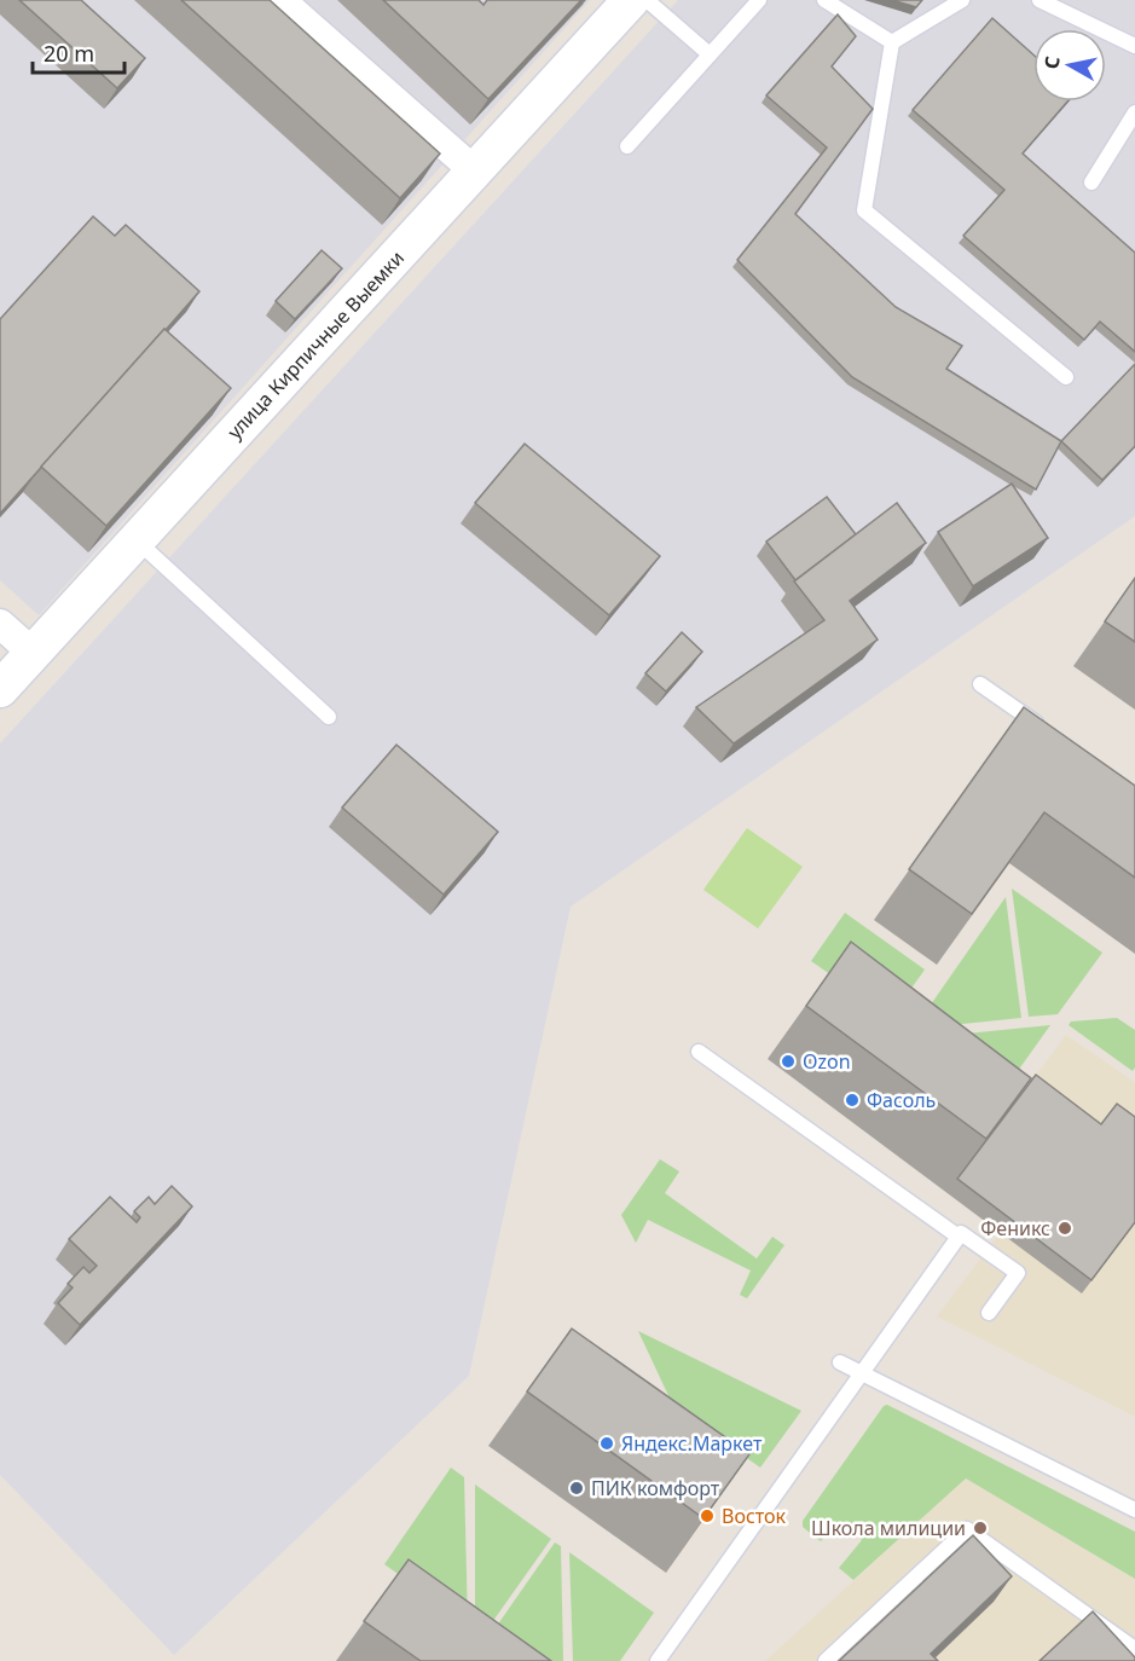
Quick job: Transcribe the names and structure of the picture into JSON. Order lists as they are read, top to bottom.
{
  "streets": {
    "street": ["улица Кирпичные Выемки"]
  },
  "places": [
    "Ozon",
    "Фасоль",
    "Феникс",
    "Яндекс.Маркет",
    "ПИК комфорт",
    "Восток",
    "Школа милиции"
  ],
  "scale_bar": "20 m",
  "north": "left"
}
